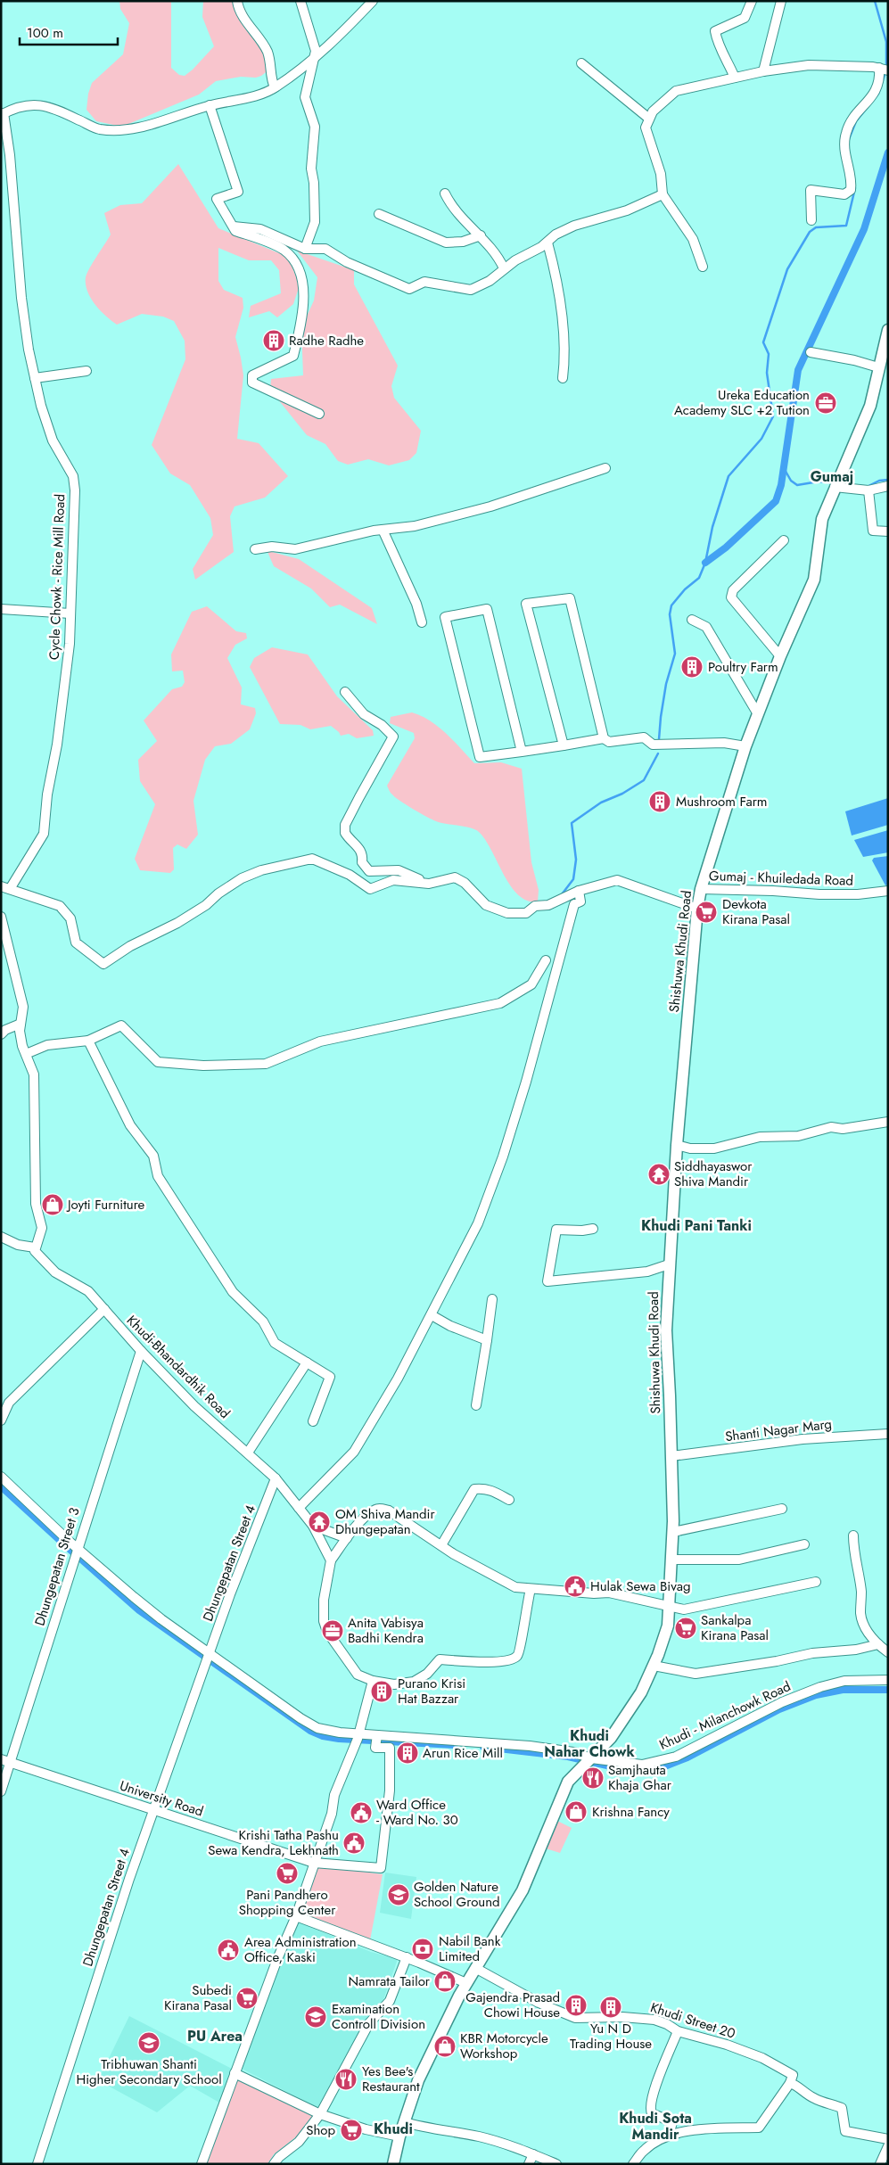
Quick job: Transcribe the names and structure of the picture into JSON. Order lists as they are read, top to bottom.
{
  "streets": {
    "main road": ["Shishuwa Khudi Road"],
    "street": [
      "Cycle Chowk - Rice Mill Road",
      "Gumaj - Khuiledada Road",
      "Khudi-Bhandardhik Road",
      "Shanti Nagar Marg",
      "Dhungepatan Street 4",
      "Dhungepatan Street 3",
      "Khudi - Milanchowk Road",
      "University Road",
      "Khudi Street 20"
    ]
  },
  "crossings": [
    ["Gumaj - Khuiledada Road", "Shishuwa Khudi Road"],
    ["Shishuwa Khudi Road", "Shanti Nagar Marg"],
    ["Shishuwa Khudi Road", "Khudi - Milanchowk Road"],
    ["Shishuwa Khudi Road", "Khudi Street 20"],
    ["Khudi-Bhandardhik Road", "Dhungepatan Street 4"],
    ["Khudi-Bhandardhik Road", "Dhungepatan Street 3"],
    ["Dhungepatan Street 4", "Khudi - Milanchowk Road"],
    ["Dhungepatan Street 4", "University Road"],
    ["Dhungepatan Street 3", "Khudi - Milanchowk Road"],
    ["Dhungepatan Street 3", "University Road"],
    ["Khudi - Milanchowk Road", "University Road"]
  ],
  "districts": [
    "Gumaj",
    "Khudi Pani Tanki",
    "Khudi Nahar Chowk",
    "PU Area",
    "Khudi Sota Mandir",
    "Khudi"
  ],
  "places": {
    "building": [
      "Radhe Radhe",
      "Poultry Farm",
      "Mushroom Farm",
      "Purano Krisi Hat Bazzar",
      "Arun Rice Mill",
      "Gajendra Prasad Chowi House",
      "Yu N D Trading House"
    ],
    "office": ["Ureka Education Academy SLC +2 Tution", "Anita Vabisya Badhi Kendra"],
    "supermarket": [
      "Devkota Kirana Pasal",
      "Sankalpa Kirana Pasal",
      "Pani Pandhero Shopping Center",
      "Subedi Kirana Pasal",
      "Shop"
    ],
    "temple": ["Siddhayaswor Shiva Mandir", "OM Shiva Mandir Dhungepatan"],
    "shop": [
      "Joyti Furniture",
      "Krishna Fancy",
      "Namrata Tailor",
      "KBR Motorcycle Workshop"
    ],
    "public building": [
      "Hulak Sewa Bivag",
      "Ward Office - Ward No. 30",
      "Krishi Tatha Pashu Sewa Kendra, Lekhnath",
      "Area Administration Office, Kaski"
    ],
    "restaurant": ["Samjhauta Khaja Ghar", "Yes Bee's Restaurant"],
    "school or university": ["Golden Nature School Ground", "Examination Controll Division", "Tribhuwan Shanti Higher Secondary School"],
    "bank": ["Nabil Bank Limited"]
  },
  "scale_bar": "100 m"
}
